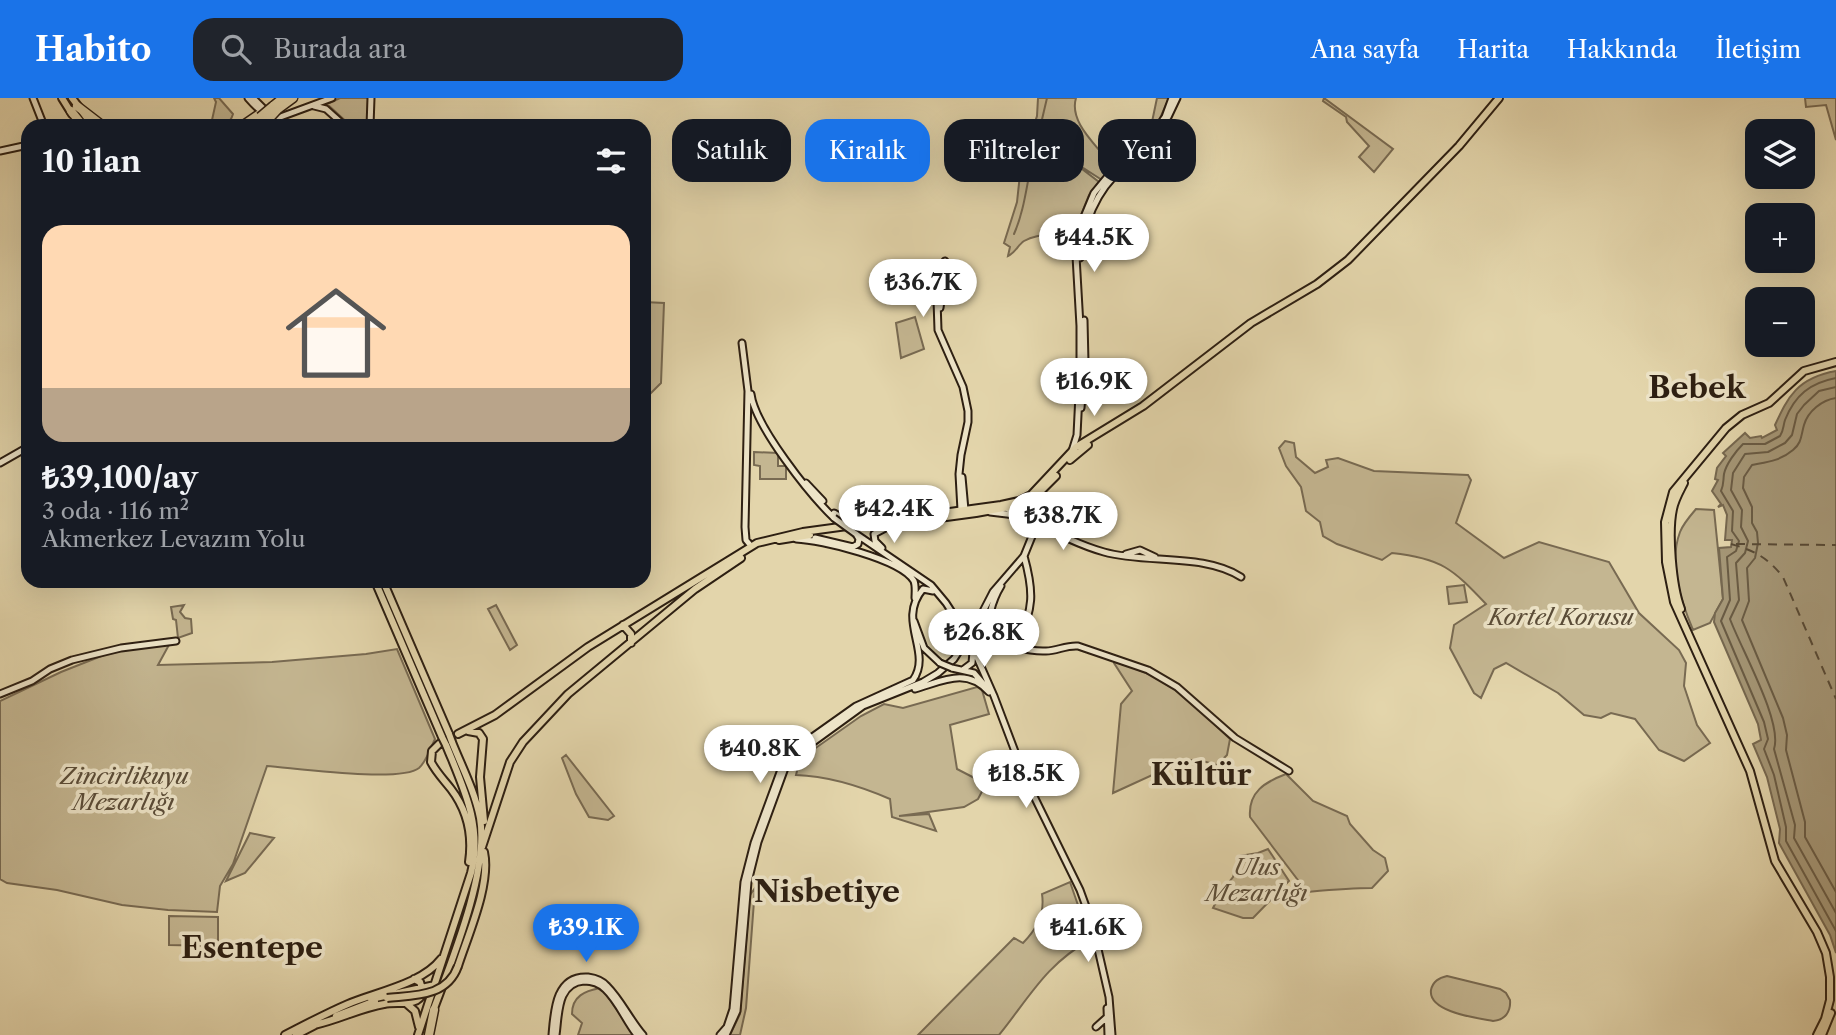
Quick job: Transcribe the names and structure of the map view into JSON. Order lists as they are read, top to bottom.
{
  "districts": [
    "Bebek",
    "Kültür",
    "Nisbetiye",
    "Esentepe"
  ],
  "parks": ["Kortel Korusu", "Zincirlikuyu Mezarlığı", "Ulus Mezarlığı"],
  "page": {
    "header": "Habito",
    "search": "Burada ara",
    "nav": [
      "Ana sayfa",
      "Harita",
      "Hakkında",
      "İletişim"
    ],
    "map_buttons": ["+", "−"],
    "chip": [
      "Satılık",
      "Kiralık",
      "Filtreler",
      "Yeni"
    ],
    "heading": "10 ilan",
    "list": [
      {
        "name": "₺39,100/ay",
        "note": "3 oda · 116 m² · Akmerkez Levazım Yolu"
      }
    ],
    "price": [
      "₺44.5K",
      "₺36.7K",
      "₺16.9K",
      "₺42.4K",
      "₺38.7K",
      "₺26.8K",
      "₺40.8K",
      "₺18.5K",
      "₺39.1K",
      "₺41.6K"
    ]
  }
}
